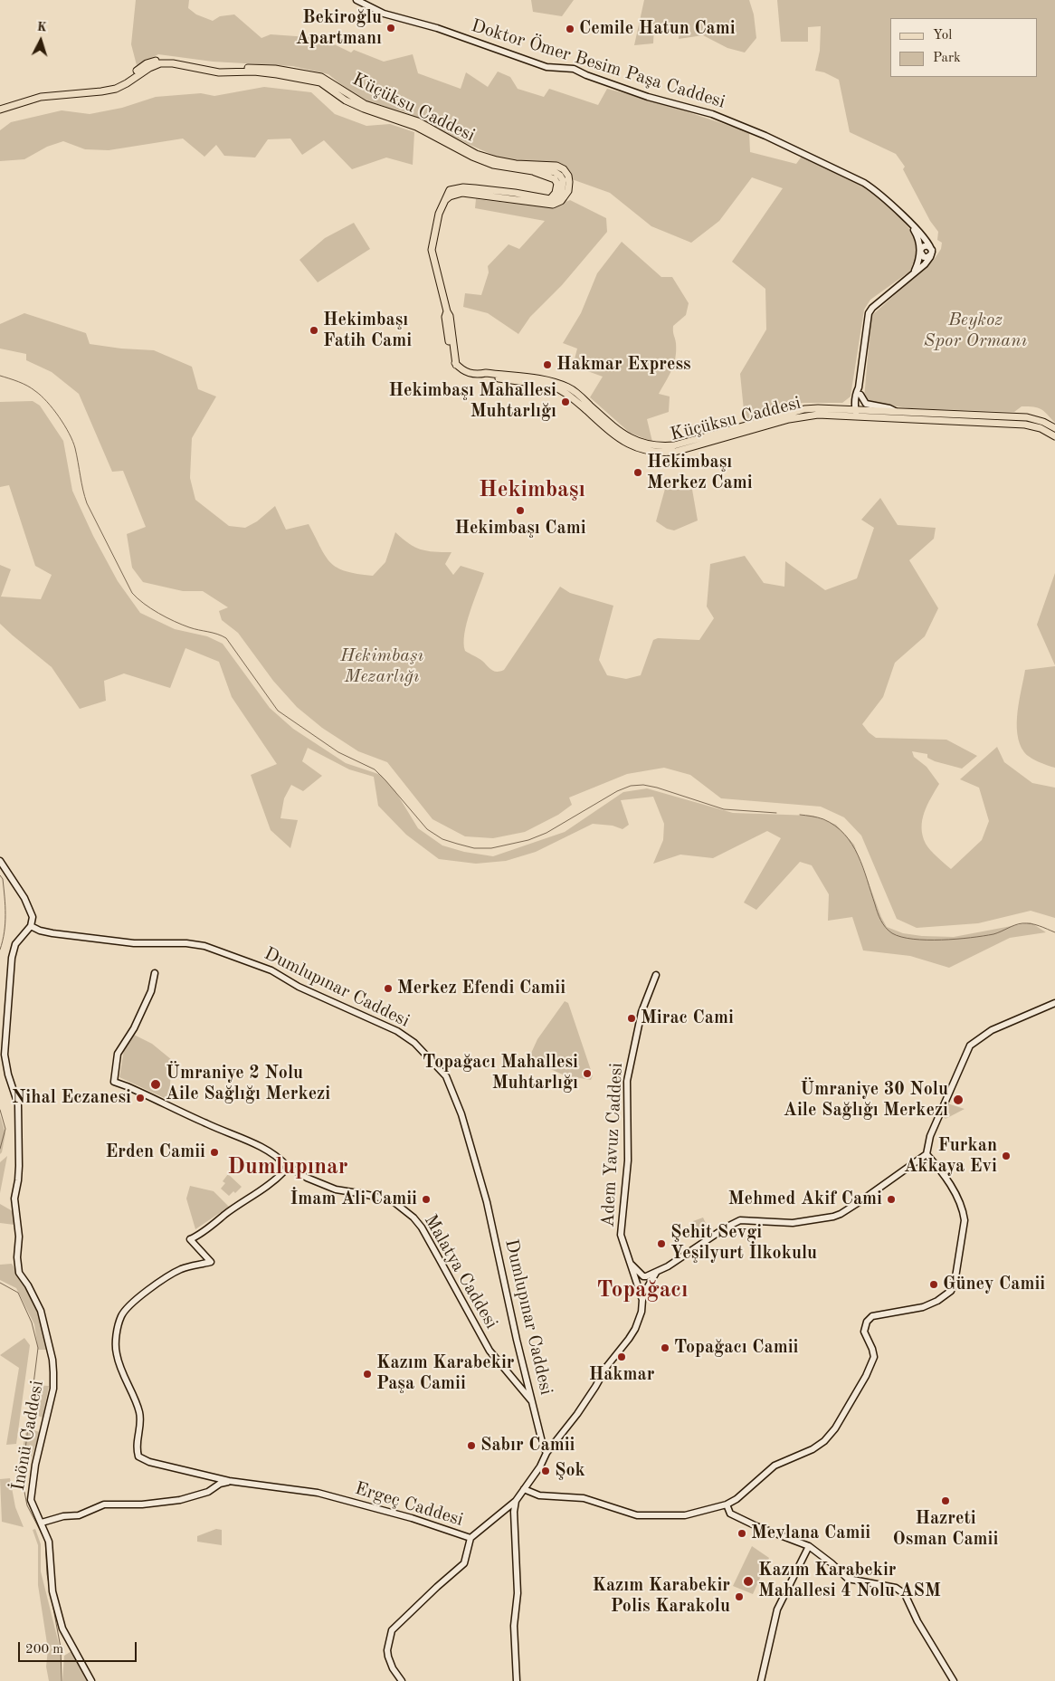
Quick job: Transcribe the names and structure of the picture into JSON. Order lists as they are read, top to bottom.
{
  "streets": {
    "main road": ["Küçüksu Caddesi"],
    "street": [
      "Doktor Ömer Besim Paşa Caddesi",
      "Dumlupınar Caddesi",
      "Adem Yavuz Caddesi",
      "Malatya Caddesi",
      "İnönü Caddesi",
      "Ergeç Caddesi"
    ]
  },
  "crossings": [
    ["Dumlupınar Caddesi", "Adem Yavuz Caddesi"],
    ["Dumlupınar Caddesi", "Malatya Caddesi"],
    ["Dumlupınar Caddesi", "İnönü Caddesi"],
    ["Adem Yavuz Caddesi", "Ergeç Caddesi"],
    ["Malatya Caddesi", "Ergeç Caddesi"]
  ],
  "districts": ["Hekimbaşı", "Dumlupınar", "Topağacı"],
  "parks": ["Beykoz Spor Ormanı", "Hekimbaşı Mezarlığı"],
  "places": [
    "Bekiroğlu Apartmanı",
    "Cemile Hatun Cami",
    "Hekimbaşı Fatih Cami",
    "Hakmar Express",
    "Hekimbaşı Mahallesi Muhtarlığı",
    "Hekimbaşı Merkez Cami",
    "Hekimbaşı Cami",
    "Merkez Efendi Camii",
    "Mirac Cami",
    "Topağacı Mahallesi Muhtarlığı",
    "Ümraniye 2 Nolu Aile Sağlığı Merkezi",
    "Nihal Eczanesi",
    "Ümraniye 30 Nolu Aile Sağlığı Merkezi",
    "Erden Camii",
    "Furkan Akkaya Evi",
    "İmam Ali Camii",
    "Mehmed Akif Cami",
    "Şehit Sevgi Yeşilyurt İlkokulu",
    "Güney Camii",
    "Topağacı Camii",
    "Hakmar",
    "Kazım Karabekir Paşa Camii",
    "Sabır Camii",
    "Şok",
    "Hazreti Osman Camii",
    "Mevlana Camii",
    "Kazım Karabekir Mahallesi 4 Nolu ASM",
    "Kazım Karabekir Polis Karakolu"
  ],
  "legend": ["Yol", "Park"],
  "scale_bar": "200 m",
  "north": "top"
}
